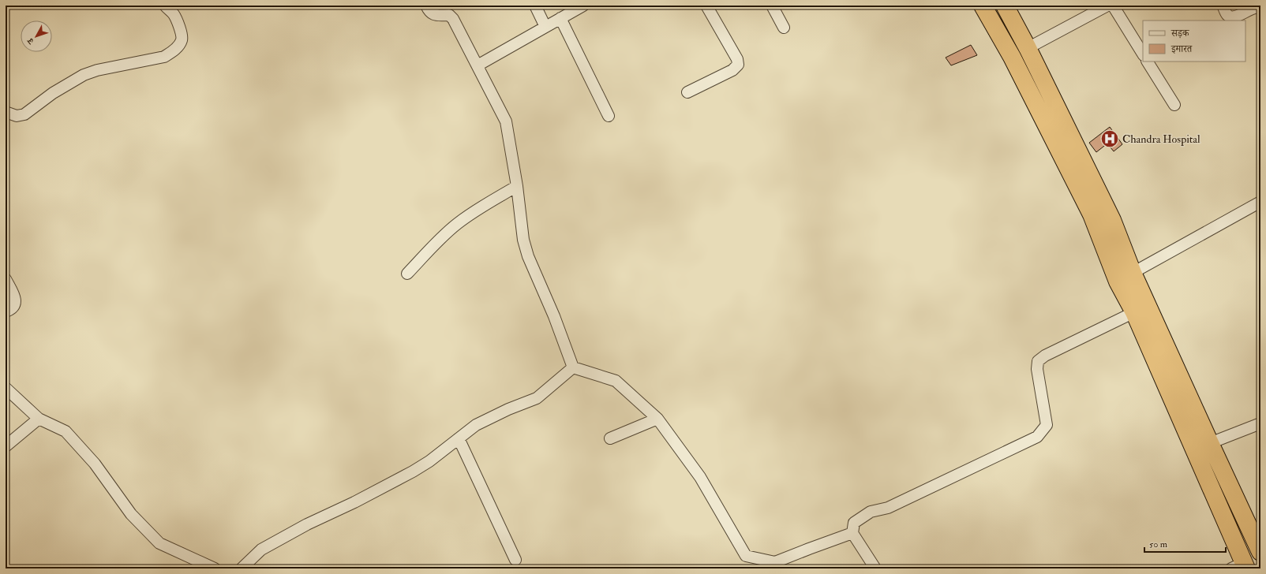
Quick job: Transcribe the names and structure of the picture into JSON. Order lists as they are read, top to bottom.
{
  "places": {
    "hospital": ["Chandra Hospital"]
  },
  "legend": ["सड़क", "इमारत"],
  "scale_bar": "50 m",
  "north": "bottom left"
}
